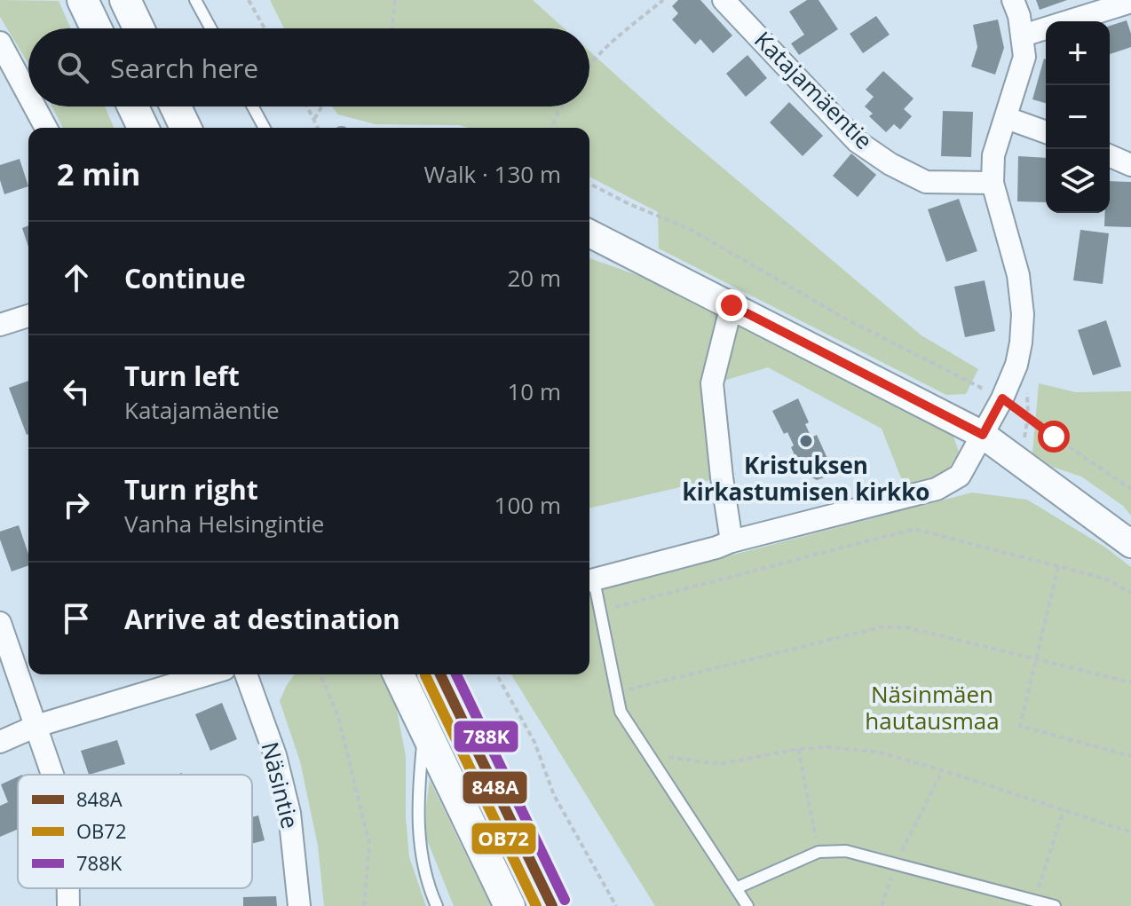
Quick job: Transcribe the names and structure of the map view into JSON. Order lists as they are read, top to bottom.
{
  "streets": {
    "street": ["Katajamäentie", "Näsintie"]
  },
  "parks": ["Näsinmäen hautausmaa"],
  "places": ["Kristuksen kirkastumisen kirkko"],
  "lines": ["transit line 848A", "transit line 788K", "transit line OB72"],
  "legend": ["848A", "OB72", "788K"],
  "page": {
    "map_buttons": ["+", "−"],
    "search": "Search here",
    "heading": ["2 min", "Walk · 130 m"],
    "list": [
      ["Continue", "20 m"],
      ["Turn left", "Katajamäentie", "10 m"],
      ["Turn right", "Vanha Helsingintie", "100 m"],
      "Arrive at destination"
    ]
  }
}
